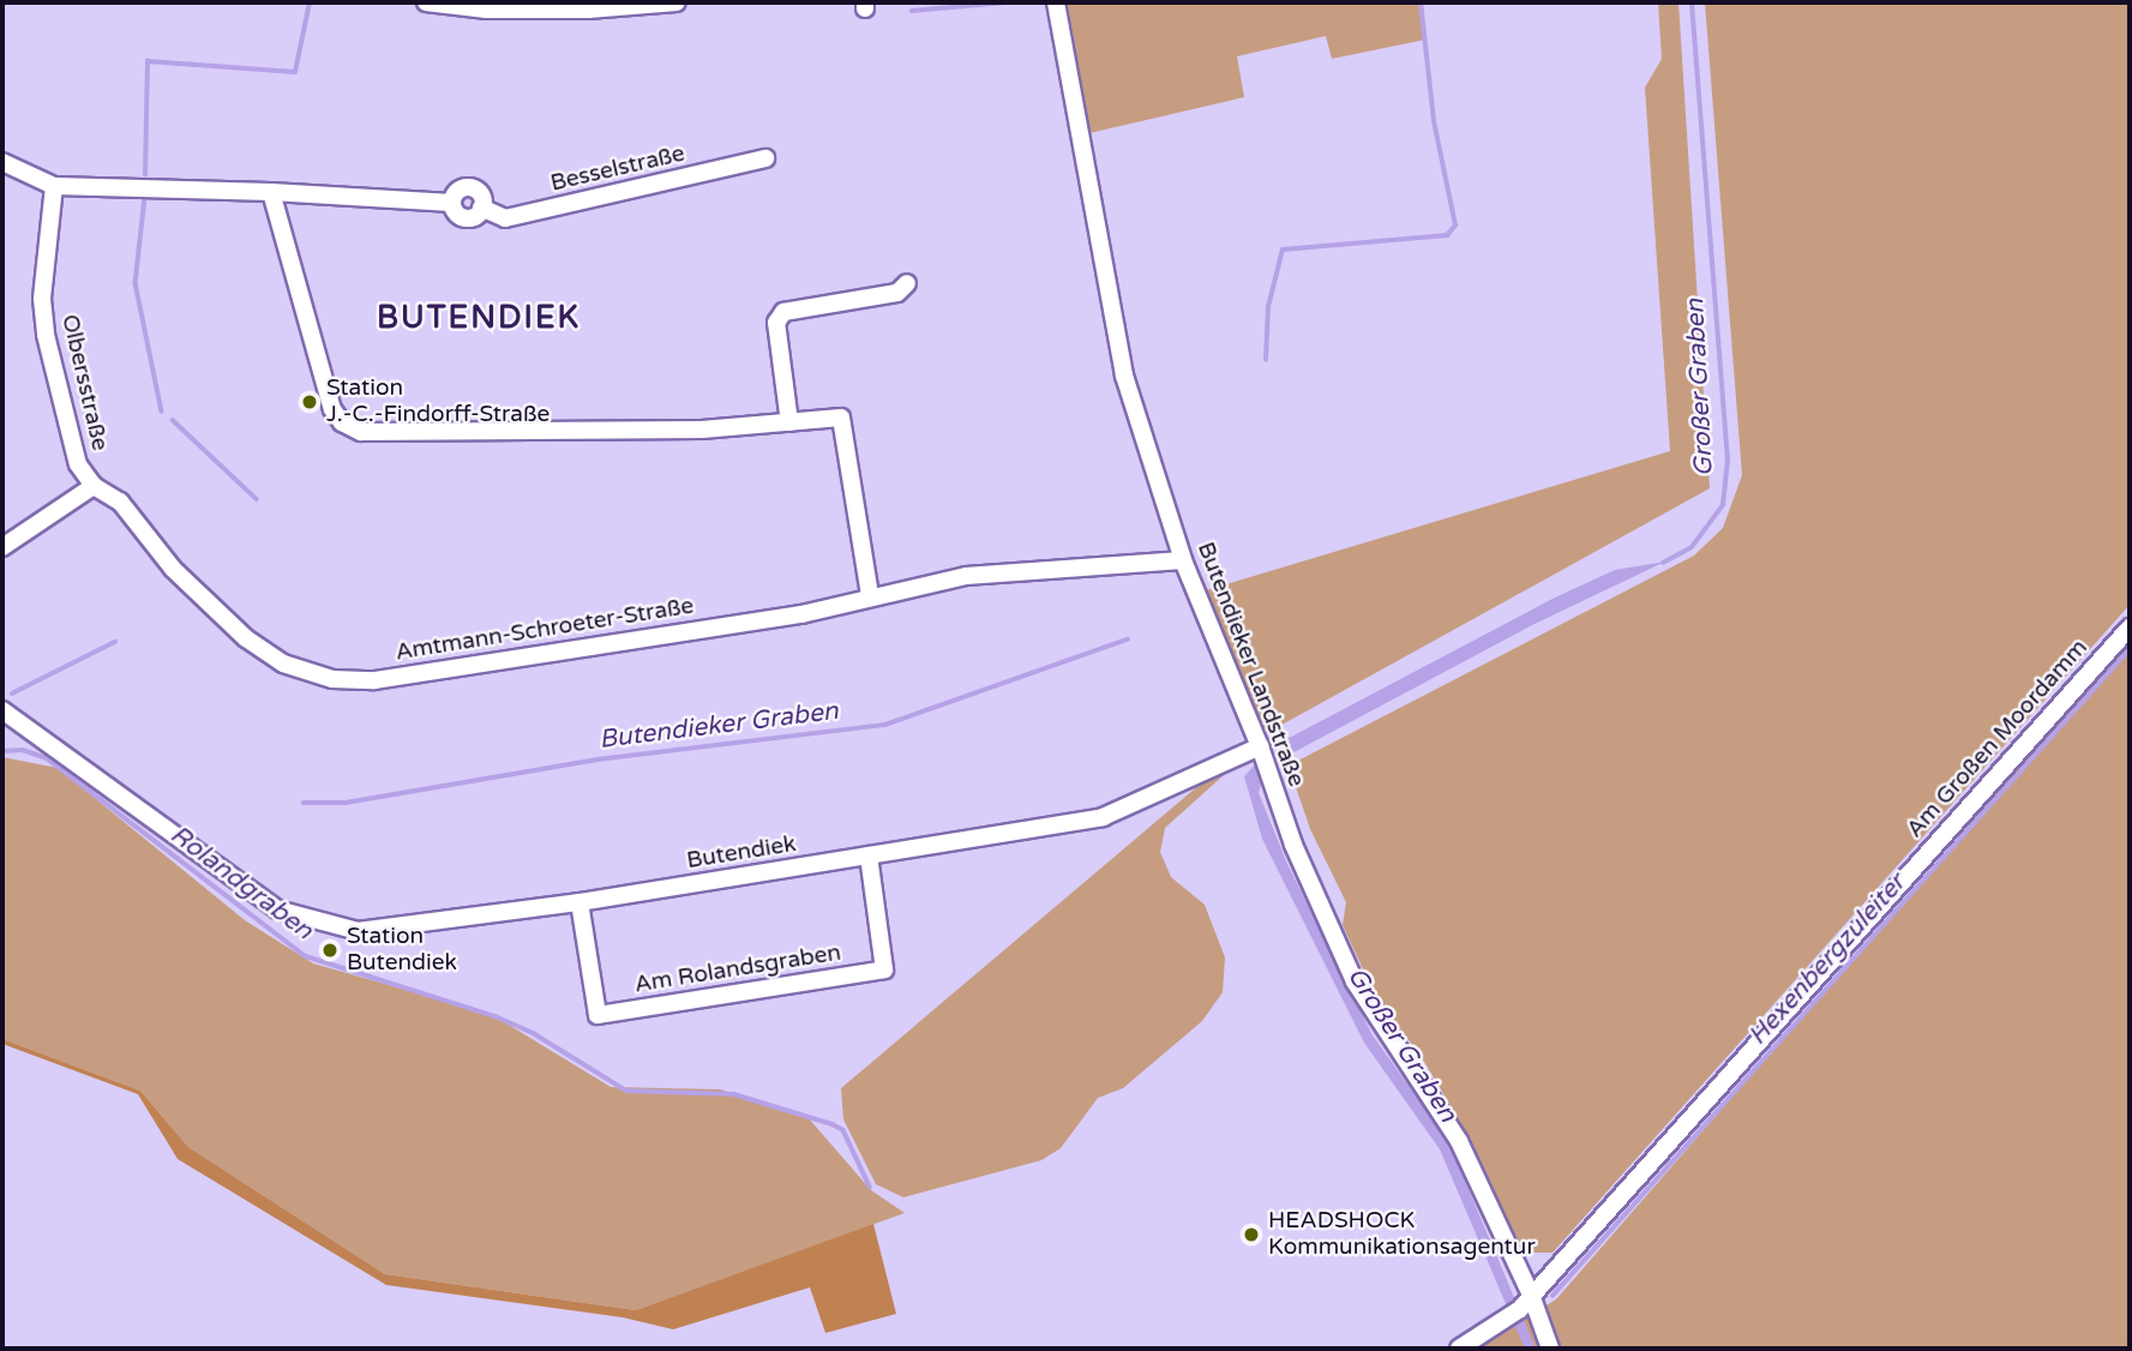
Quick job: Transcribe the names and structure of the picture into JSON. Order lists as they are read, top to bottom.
{
  "streets": {
    "street": [
      "Besselstraße",
      "Olbersstraße",
      "Amtmann-Schroeter-Straße",
      "Butendieker Landstraße",
      "Am Großen Moordamm",
      "Butendiek",
      "Am Rolandsgraben"
    ]
  },
  "crossings": [
    ["Besselstraße", "Olbersstraße"],
    ["Olbersstraße", "Amtmann-Schroeter-Straße"],
    ["Amtmann-Schroeter-Straße", "Butendieker Landstraße"],
    ["Butendieker Landstraße", "Am Großen Moordamm"],
    ["Butendieker Landstraße", "Butendiek"],
    ["Butendiek", "Am Rolandsgraben"]
  ],
  "districts": ["BUTENDIEK"],
  "water": [
    "Großer Graben",
    "Butendieker Graben",
    "Rolandgraben",
    "Hexenbergzuleiter"
  ],
  "places": ["Station J.-C.-Findorff-Straße", "Station Butendiek", "HEADSHOCK Kommunikationsagentur"]
}
